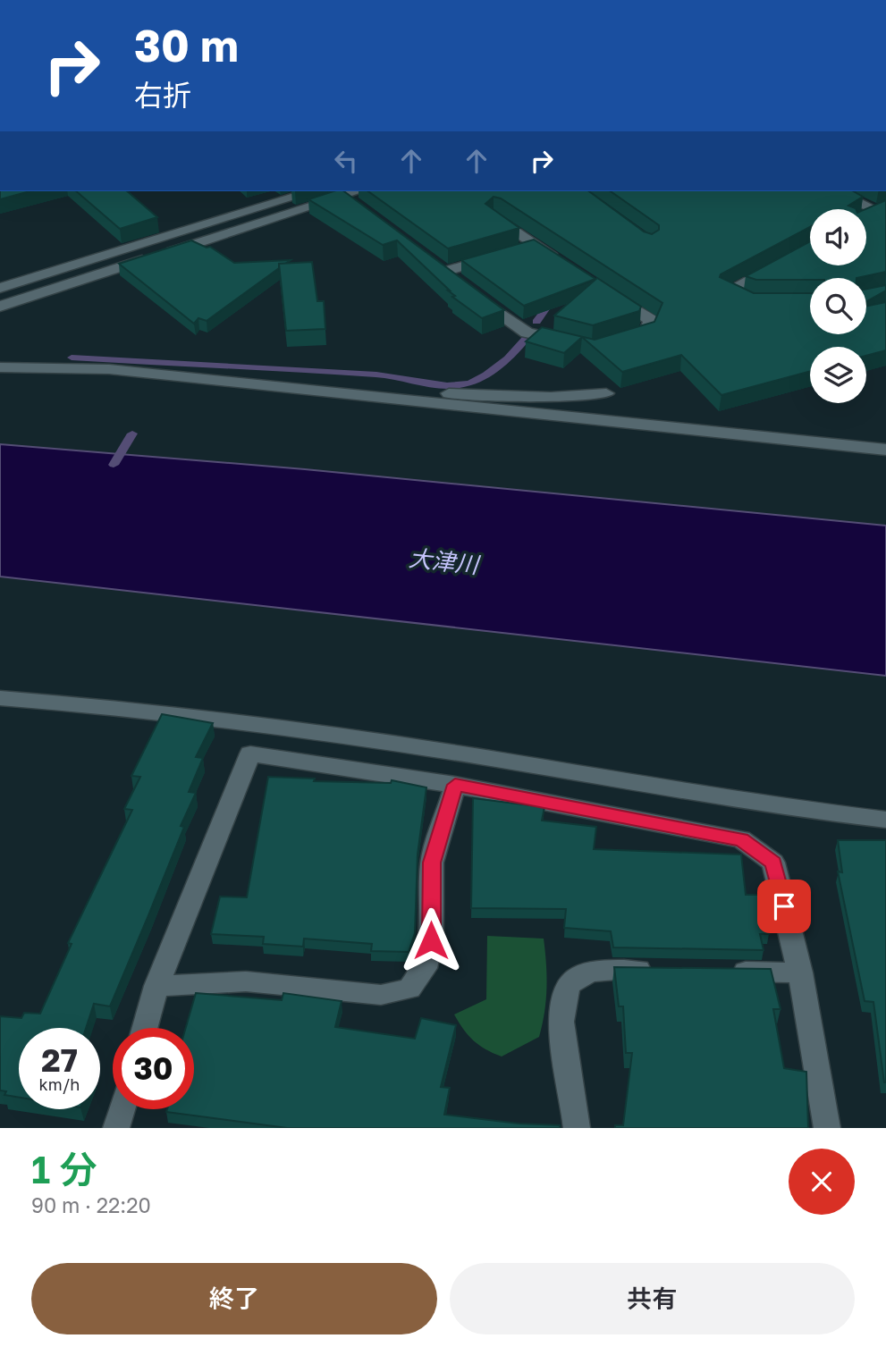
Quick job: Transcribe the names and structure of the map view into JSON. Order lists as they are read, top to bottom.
{
  "water": ["大津川"],
  "page": {
    "turn": ["30 m", "右折"],
    "speed": "27 km/h",
    "limit": "30",
    "heading": ["1 分", "90 m · 22:20"],
    "buttons": ["終了", "共有"]
  }
}
